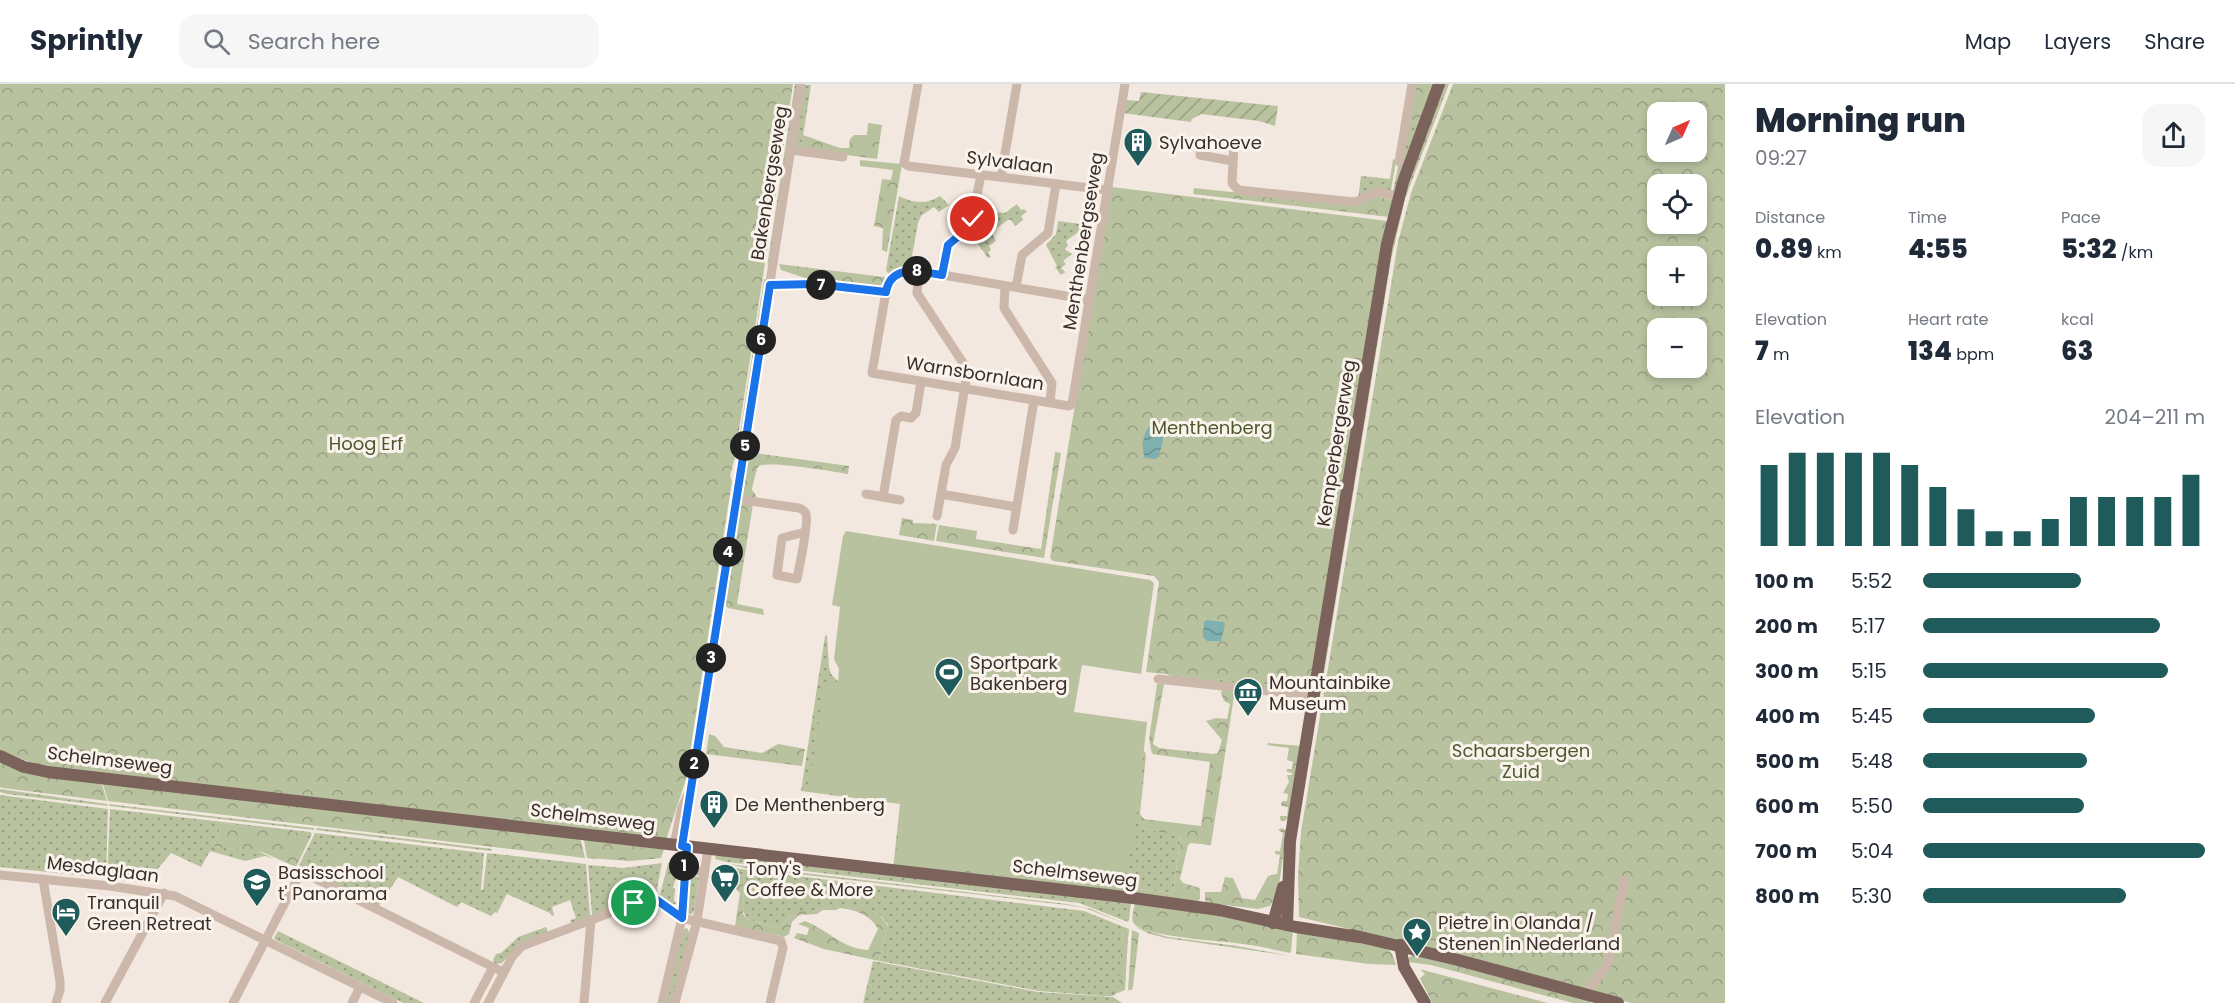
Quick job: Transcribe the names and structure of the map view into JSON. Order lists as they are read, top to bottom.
{
  "streets": {
    "main road": ["Kemperbergerweg", "Schelmseweg"],
    "street": [
      "Sylvalaan",
      "Bakenbergseweg",
      "Menthenbergseweg",
      "Warnsbornlaan",
      "Mesdaglaan"
    ]
  },
  "crossings": [
    ["Sylvalaan", "Menthenbergseweg"],
    ["Bakenbergseweg", "Schelmseweg"],
    ["Menthenbergseweg", "Warnsbornlaan"],
    ["Kemperbergerweg", "Schelmseweg"]
  ],
  "parks": ["Menthenberg", "Hoog Erf", "Schaarsbergen Zuid"],
  "places": {
    "building": ["Sylvahoeve", "De Menthenberg"],
    "sports": ["Sportpark Bakenberg"],
    "museum": ["Mountainbike Museum"],
    "supermarket": ["Tony's Coffee & More"],
    "school or university": ["Basisschool t' Panorama"],
    "hotel": ["Tranquil Green Retreat"],
    "place": ["Pietre in Olanda / Stenen in Nederland"]
  },
  "north": "top right",
  "page": {
    "header": "Sprintly",
    "search": "Search here",
    "nav": ["Map", "Layers", "Share"],
    "heading": ["Morning run", "09:27"],
    "map_buttons": ["+", "−"],
    "stats": [
      ["Distance", "0.89 km"],
      ["Time", "4:55"],
      ["Pace", "5:32 /km"],
      ["Elevation", "7 m"],
      ["Heart rate", "134 bpm"],
      ["kcal", "63"]
    ],
    "pins": [
      "8",
      "7",
      "6",
      "5",
      "4",
      "3",
      "2",
      "1"
    ],
    "chart": ["Elevation", "204–211 m"],
    "list": [
      {
        "name": "100 m",
        "note": "5:52"
      },
      {
        "name": "200 m",
        "note": "5:17"
      },
      {
        "name": "300 m",
        "note": "5:15"
      },
      {
        "name": "400 m",
        "note": "5:45"
      },
      {
        "name": "500 m",
        "note": "5:48"
      },
      {
        "name": "600 m",
        "note": "5:50"
      },
      {
        "name": "700 m",
        "note": "5:04"
      },
      {
        "name": "800 m",
        "note": "5:30"
      }
    ]
  }
}
